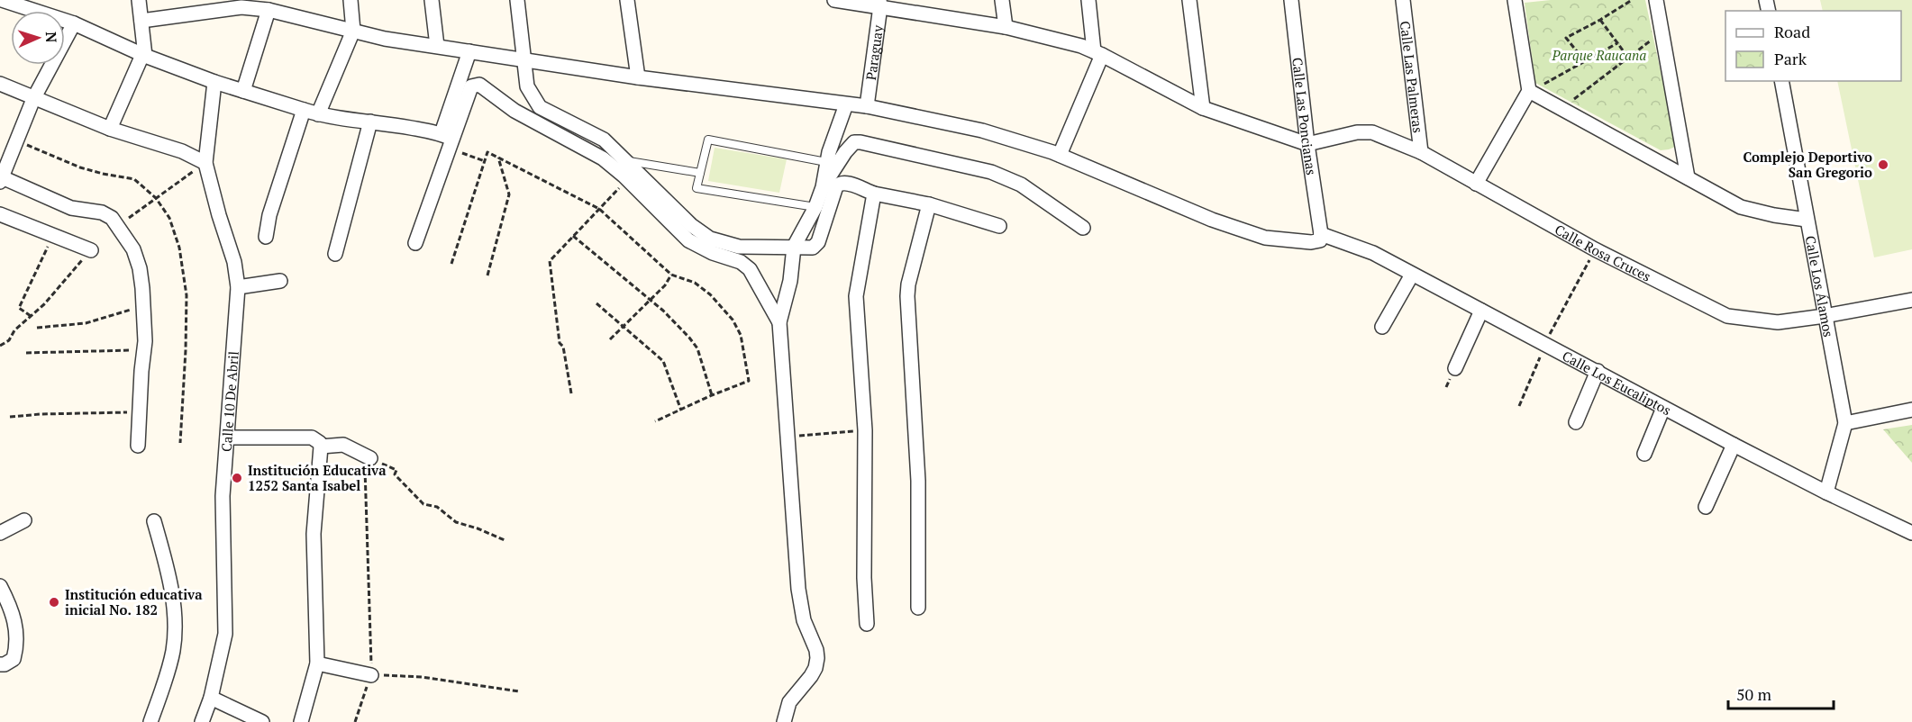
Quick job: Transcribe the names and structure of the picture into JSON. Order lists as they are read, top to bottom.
{
  "streets": {
    "street": [
      "Paraguay",
      "Calle Las Palmeras",
      "Calle Las Poncianas",
      "Calle Rosa Cruces",
      "Calle Los Álamos",
      "Calle Los Eucaliptos",
      "Calle 10 De Abril"
    ]
  },
  "crossings": [
    ["Calle Las Palmeras", "Calle Rosa Cruces"],
    ["Calle Las Poncianas", "Calle Rosa Cruces"],
    ["Calle Las Poncianas", "Calle Los Eucaliptos"],
    ["Calle Rosa Cruces", "Calle Los Álamos"],
    ["Calle Los Álamos", "Calle Los Eucaliptos"]
  ],
  "parks": ["Parque Raucana"],
  "places": ["Complejo Deportivo San Gregorio", "Institución Educativa 1252 Santa Isabel", "Institución educativa inicial No. 182"],
  "legend": ["Road", "Park"],
  "scale_bar": "50 m",
  "north": "right"
}
